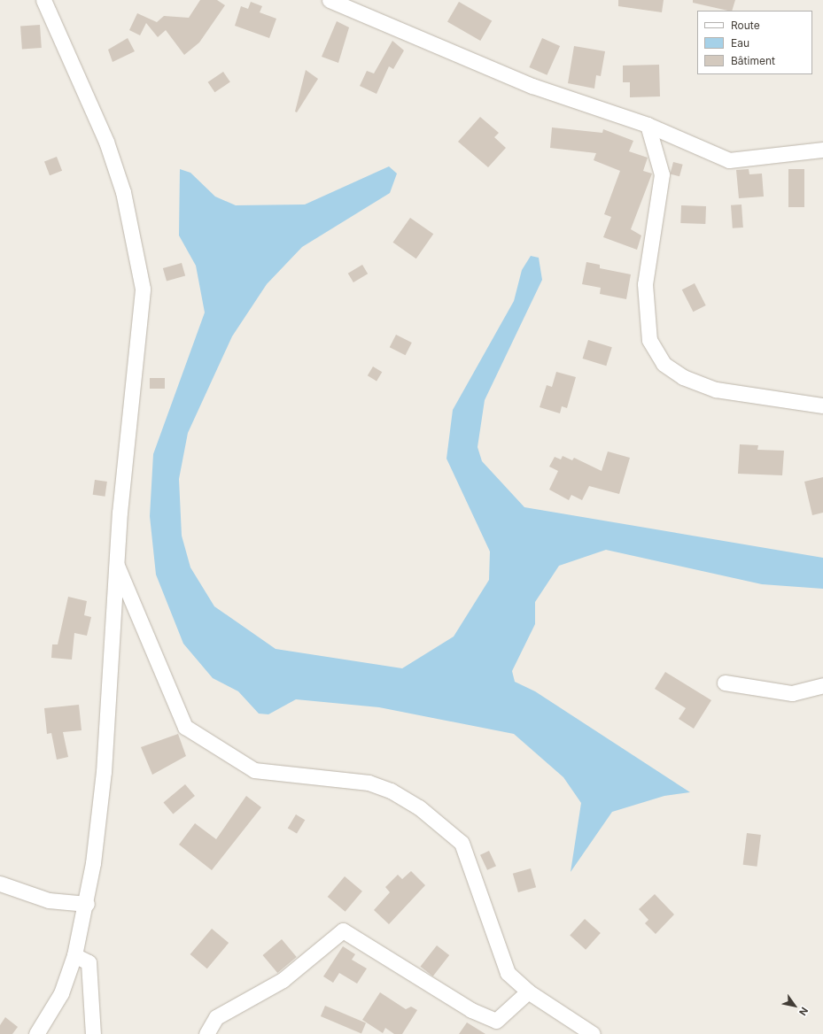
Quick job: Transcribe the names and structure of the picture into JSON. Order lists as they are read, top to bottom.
{
  "legend": ["Route", "Eau", "Bâtiment"],
  "north": "bottom right"
}
